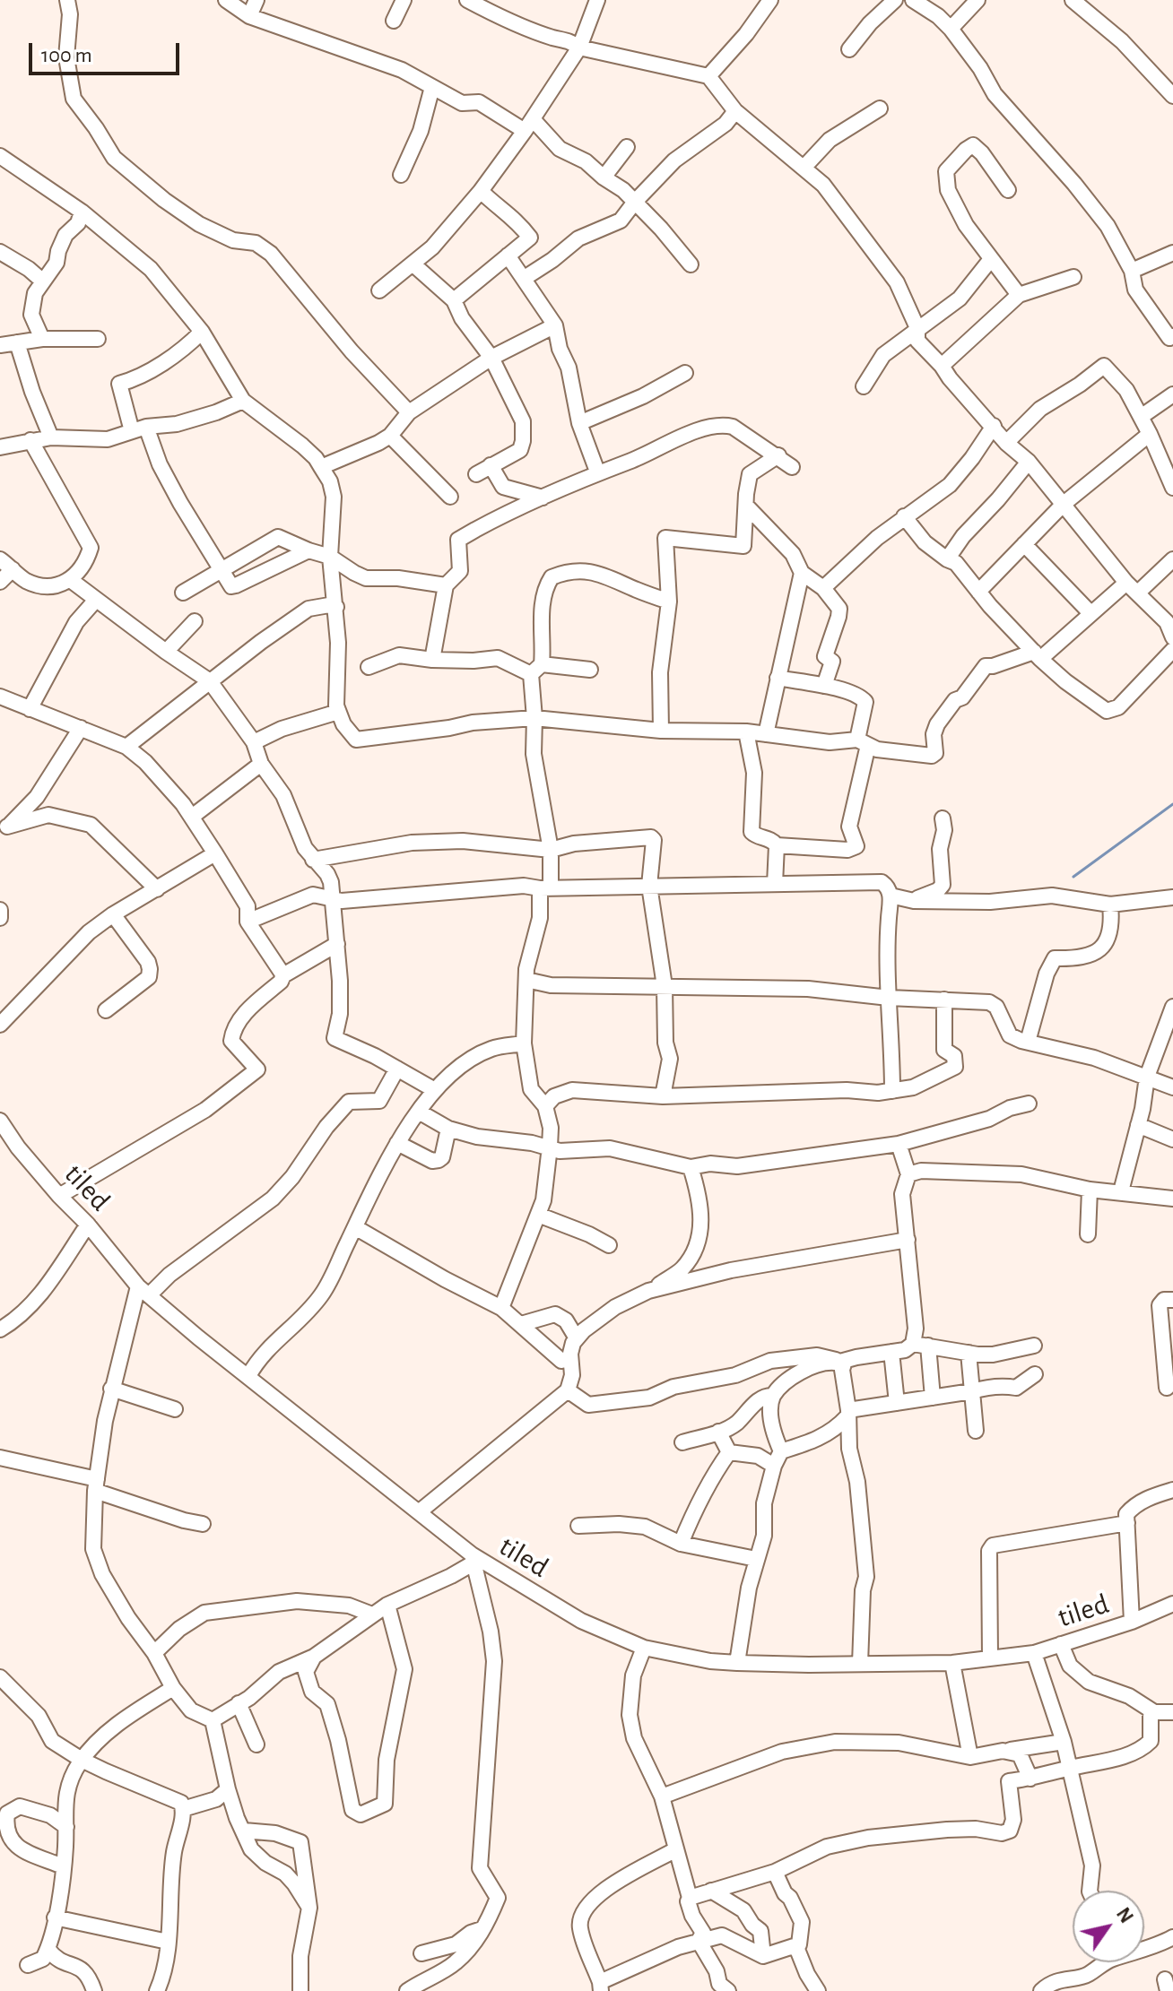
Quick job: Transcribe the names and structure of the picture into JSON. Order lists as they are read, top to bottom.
{
  "streets": {
    "street": ["tiled"]
  },
  "scale_bar": "100 m",
  "north": "top right"
}
